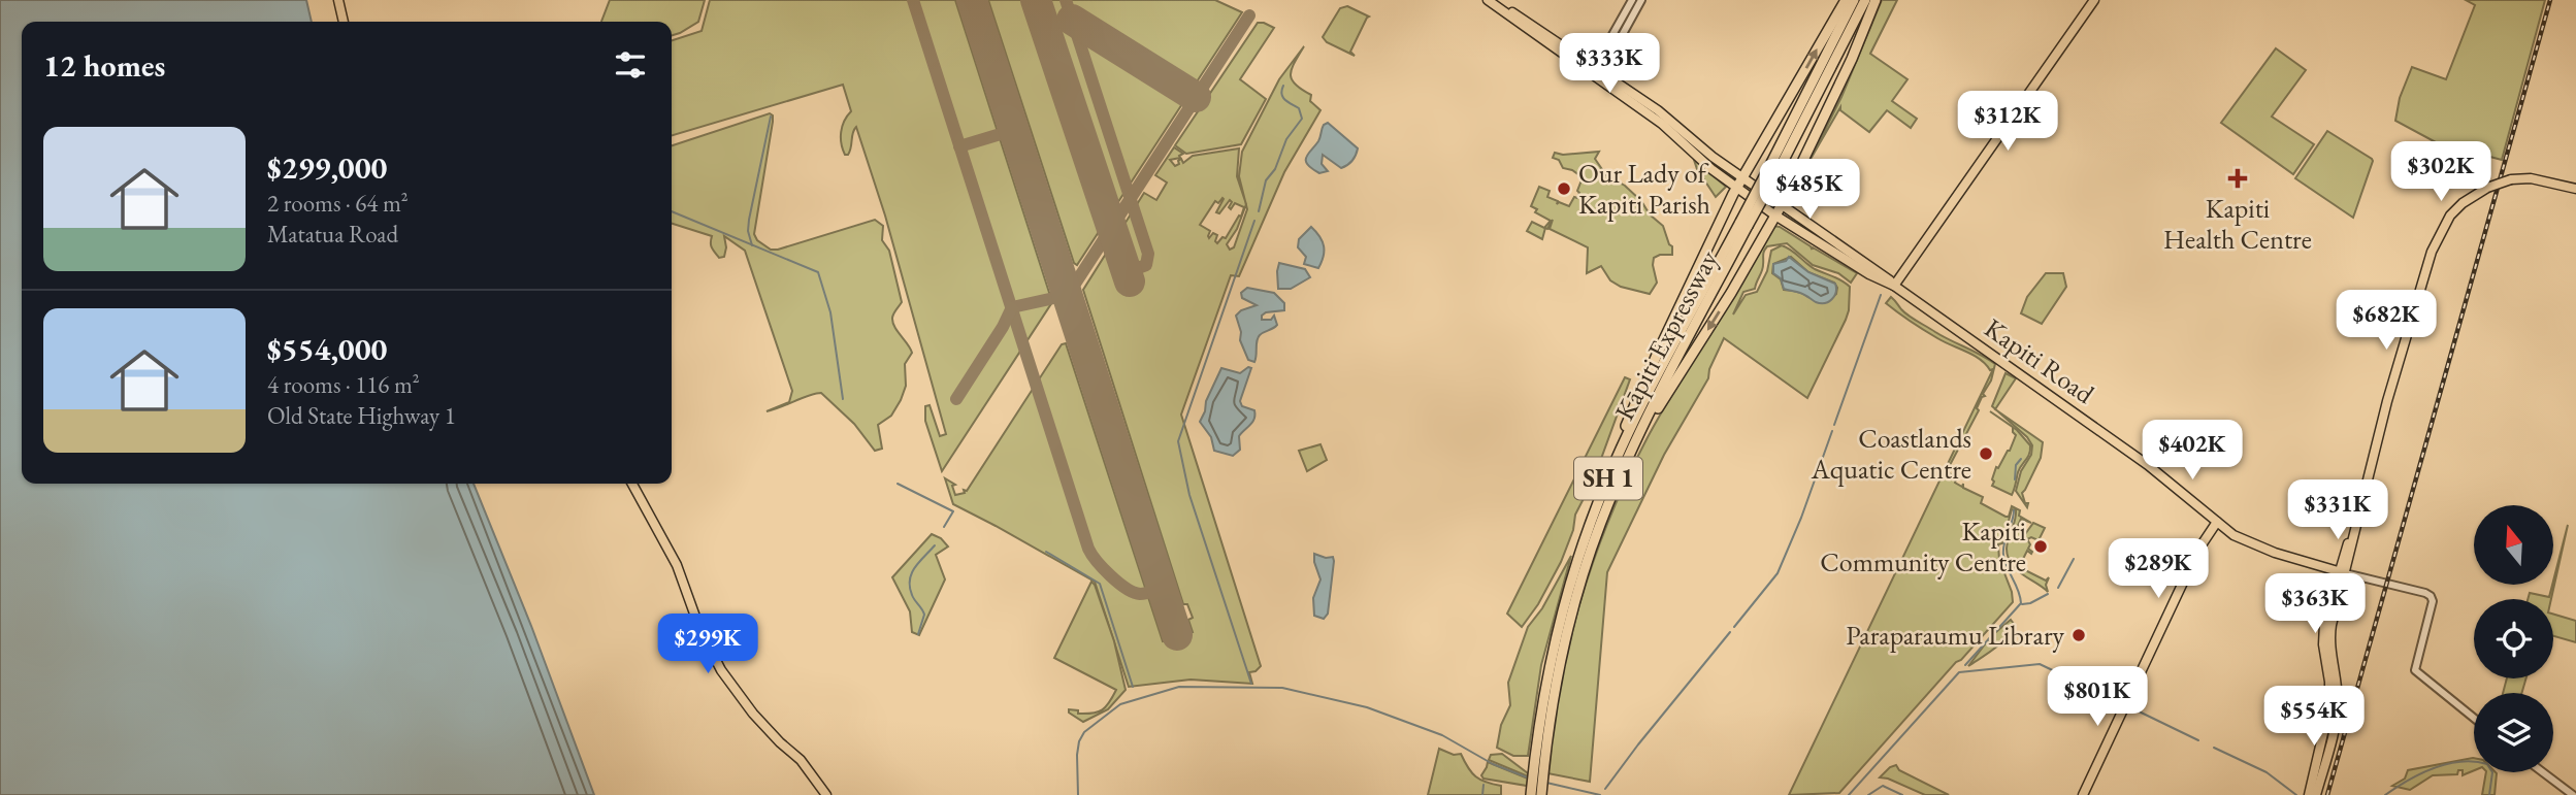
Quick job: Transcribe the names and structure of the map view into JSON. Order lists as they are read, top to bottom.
{
  "streets": {
    "highway": ["Kāpiti Expressway", "SH 1"],
    "main road": ["Kapiti Road"]
  },
  "places": {
    "health": ["Kapiti Health Centre"],
    "other": [
      "Our Lady of Kapiti Parish",
      "Coastlands Aquatic Centre",
      "Kapiti Community Centre",
      "Paraparaumu Library"
    ]
  },
  "north": "top",
  "page": {
    "heading": "12 homes",
    "price": [
      "$333K",
      "$312K",
      "$302K",
      "$485K",
      "$682K",
      "$402K",
      "$331K",
      "$289K",
      "$363K",
      "$299K",
      "$801K",
      "$554K"
    ],
    "list": [
      {
        "name": "$299,000",
        "note": "2 rooms · 64 m² · Matatua Road"
      },
      {
        "name": "$554,000",
        "note": "4 rooms · 116 m² · Old State Highway 1"
      }
    ]
  }
}
